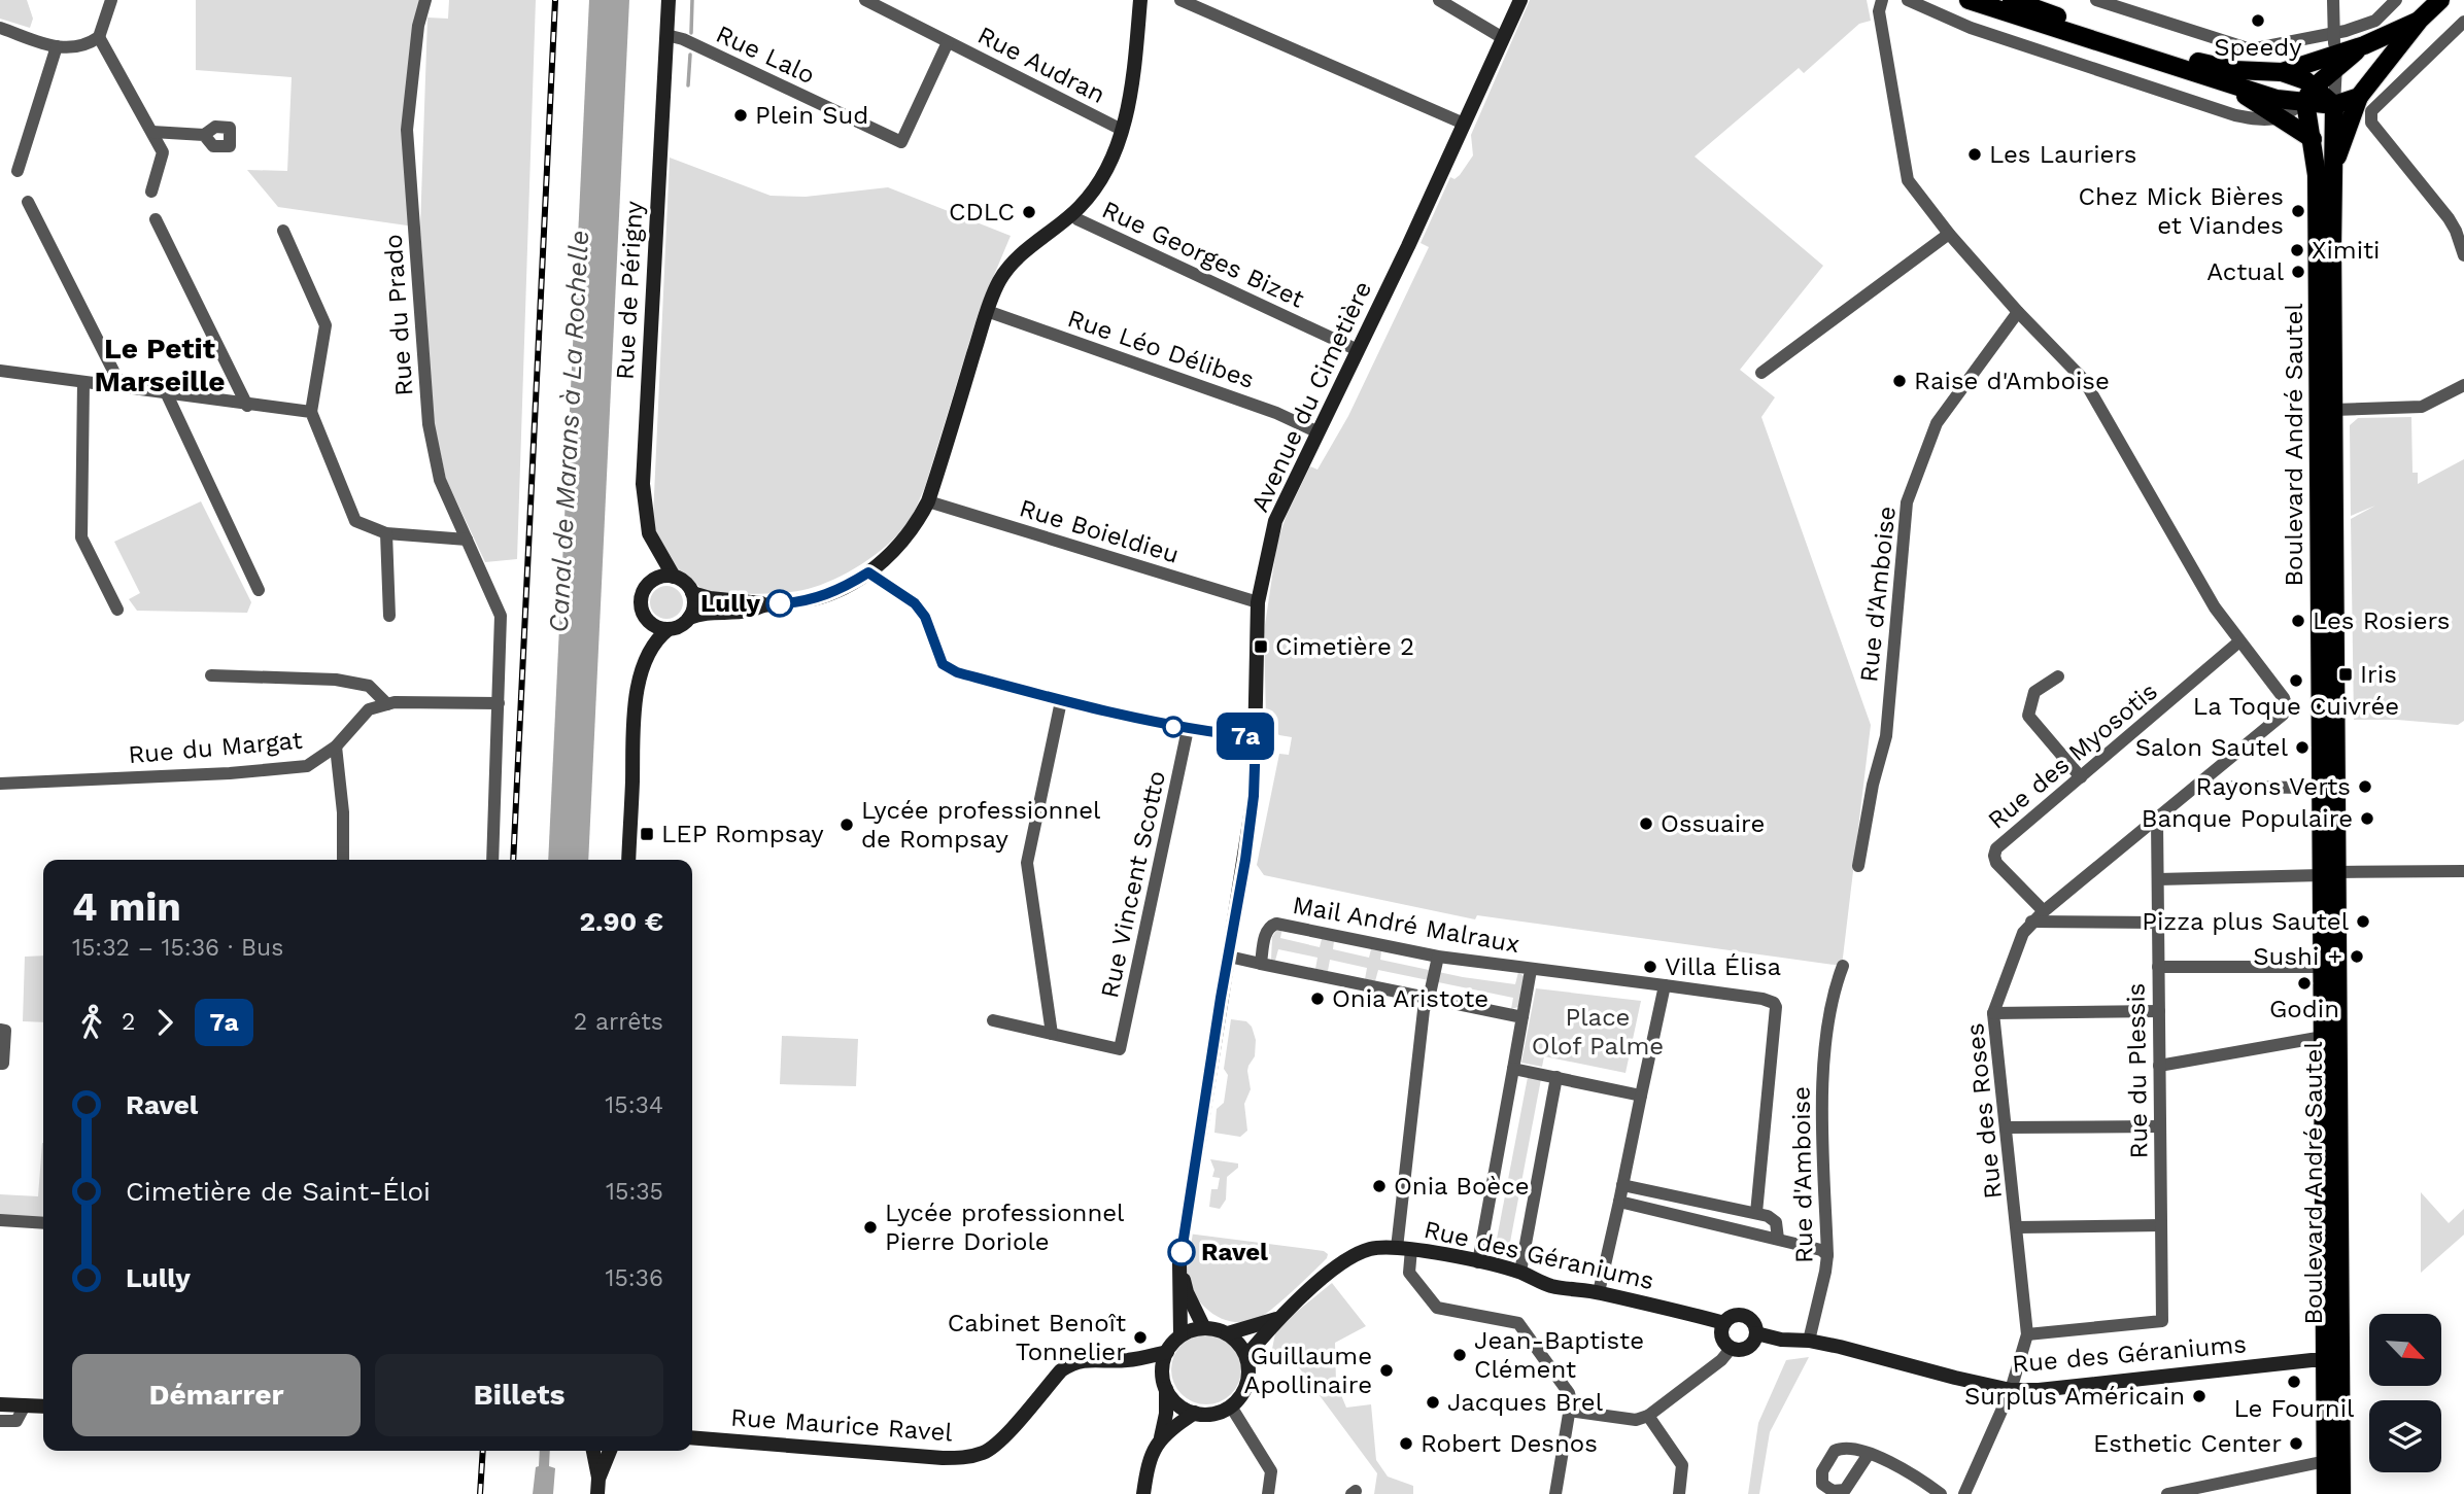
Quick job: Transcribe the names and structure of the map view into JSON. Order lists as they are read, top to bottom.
{
  "streets": {
    "main road": ["Boulevard André Sautel"],
    "street": [
      "Rue Lalo",
      "Rue Audran",
      "Rue Georges Bizet",
      "Rue de Périgny",
      "Rue du Prado",
      "Rue Léo Délibes",
      "Avenue du Cimetière",
      "Rue Boieldieu",
      "Rue d'Amboise",
      "Rue du Margat",
      "Rue des Myosotis",
      "Rue Vincent Scotto",
      "Mail André Malraux",
      "Rue du Plessis",
      "Rue des Roses",
      "Rue des Géraniums",
      "Rue Maurice Ravel"
    ]
  },
  "crossings": [
    ["Rue Lalo", "Rue Audran"],
    ["Rue Lalo", "Rue de Périgny"],
    ["Rue Georges Bizet", "Avenue du Cimetière"],
    ["Rue du Prado", "Rue du Margat"],
    ["Rue Léo Délibes", "Avenue du Cimetière"],
    ["Avenue du Cimetière", "Rue Boieldieu"],
    ["Avenue du Cimetière", "Rue des Géraniums"],
    ["Avenue du Cimetière", "Rue Maurice Ravel"],
    ["Boulevard André Sautel", "Rue des Géraniums"],
    ["Rue d'Amboise", "Rue des Géraniums"],
    ["Rue des Myosotis", "Rue des Roses"],
    ["Rue du Plessis", "Rue des Roses"],
    ["Rue des Roses", "Rue des Géraniums"],
    ["Rue des Géraniums", "Rue Maurice Ravel"]
  ],
  "districts": ["Le Petit Marseille"],
  "water": ["Canal de Marans à La Rochelle"],
  "parks": ["Place Olof Palme"],
  "places": {
    "other": [
      "Speedy",
      "Plein Sud",
      "Les Lauriers",
      "Chez Mick Bières et Viandes",
      "CDLC",
      "Ximiti",
      "Actual",
      "Raise d'Amboise",
      "Lully",
      "Les Rosiers",
      "La Toque Cuivrée",
      "Salon Sautel",
      "Rayons Verts",
      "Banque Populaire",
      "Ossuaire",
      "Lycée professionnel de Rompsay",
      "Pizza plus Sautel",
      "Sushi +",
      "Villa Élisa",
      "Godin",
      "Onia Aristote",
      "Onia Boèce",
      "Lycée professionnel Pierre Doriole",
      "Ravel",
      "Cabinet Benoît Tonnelier",
      "Jean-Baptiste Clément",
      "Guillaume Apollinaire",
      "Le Fournil",
      "Surplus Américain",
      "Jacques Brel",
      "Robert Desnos",
      "Esthetic Center"
    ],
    "transit": ["Cimetière 2", "Iris", "LEP Rompsay"]
  },
  "lines": ["bus line 7a"],
  "north": "bottom right",
  "page": {
    "on_map": "7a",
    "heading": ["4 min", "15:32 – 15:36 · Bus", "2.90 €"],
    "legs": ["2", "7a", "2 arrêts"],
    "list": [
      {
        "name": "Ravel",
        "value": "15:34"
      },
      {
        "name": "Cimetière de Saint-Éloi",
        "value": "15:35"
      },
      {
        "name": "Lully",
        "value": "15:36"
      }
    ],
    "buttons": ["Démarrer", "Billets"]
  }
}
